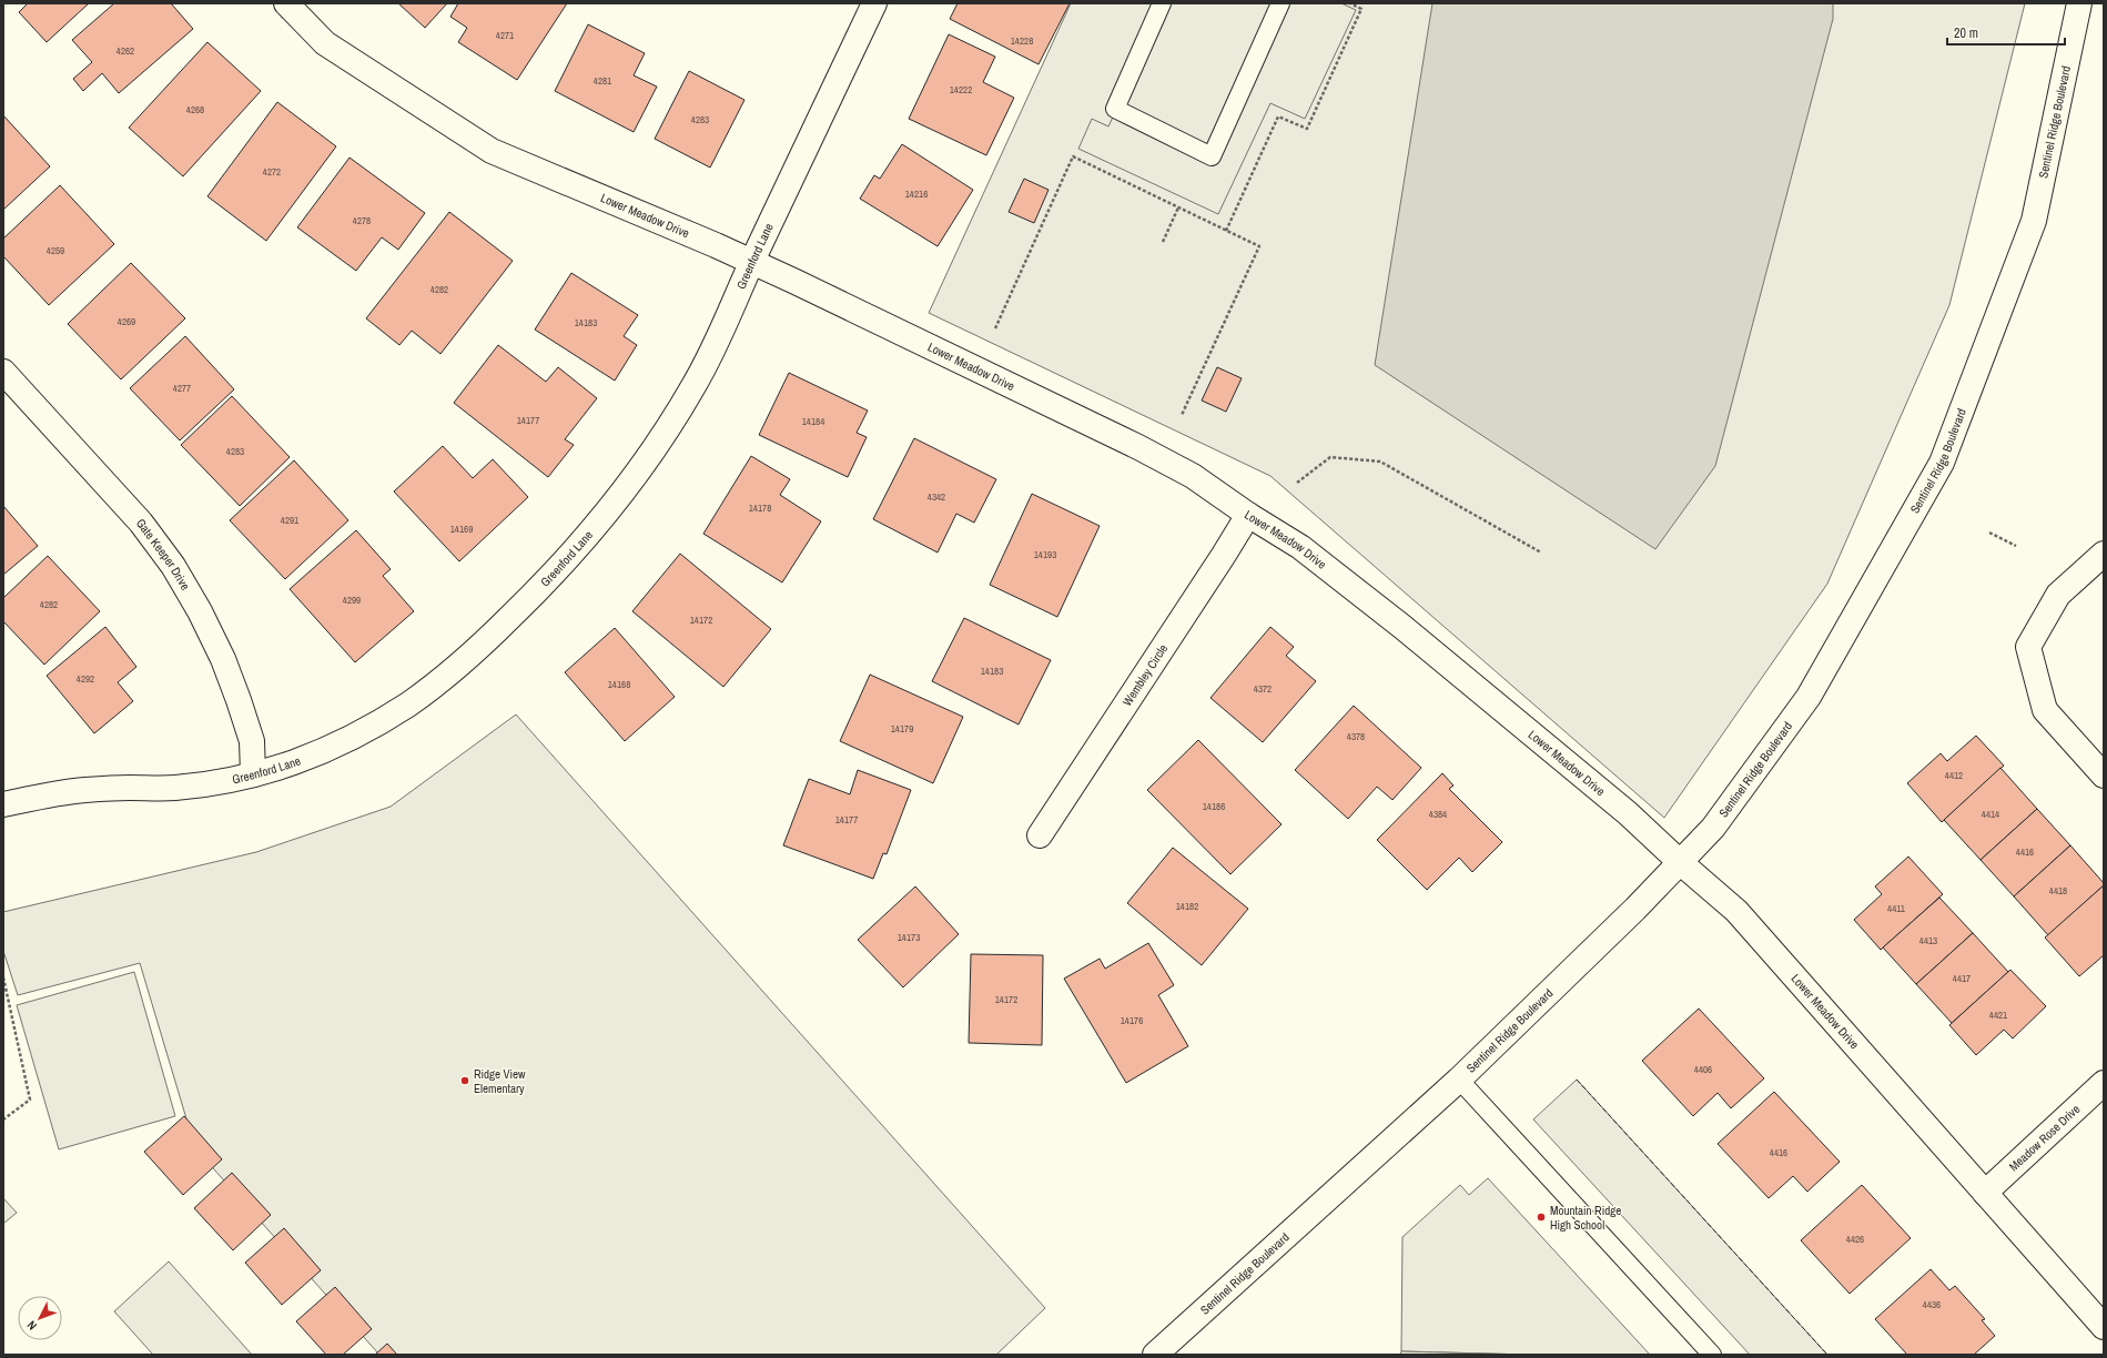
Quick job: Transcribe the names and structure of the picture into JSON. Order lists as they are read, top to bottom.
{
  "streets": {
    "street": [
      "Sentinel Ridge Boulevard",
      "Lower Meadow Drive",
      "Greenford Lane",
      "Gate Keeper Drive",
      "Wembley Circle",
      "Meadow Rose Drive"
    ]
  },
  "crossings": [
    ["Sentinel Ridge Boulevard", "Lower Meadow Drive"],
    ["Lower Meadow Drive", "Greenford Lane"],
    ["Lower Meadow Drive", "Wembley Circle"],
    ["Lower Meadow Drive", "Meadow Rose Drive"],
    ["Greenford Lane", "Gate Keeper Drive"]
  ],
  "places": ["Ridge View Elementary", "Mountain Ridge High School"],
  "house_numbers": [
    "4271",
    "14228",
    "4262",
    "4281",
    "14222",
    "4268",
    "4283",
    "4272",
    "14216",
    "4278",
    "4259",
    "4282",
    "4269",
    "14183",
    "4277",
    "14177",
    "14184",
    "4283",
    "4342",
    "14178",
    "4291",
    "14169",
    "14193",
    "4299",
    "4282",
    "14172",
    "14183",
    "4292",
    "14168",
    "4372",
    "14179",
    "4378",
    "4412",
    "14186",
    "4384",
    "4414",
    "14177",
    "4416",
    "4418",
    "14182",
    "4411",
    "14173",
    "4413",
    "4417",
    "14172",
    "4421",
    "14176",
    "4406",
    "4416",
    "4426",
    "4436"
  ],
  "scale_bar": "20 m",
  "north": "bottom left"
}
